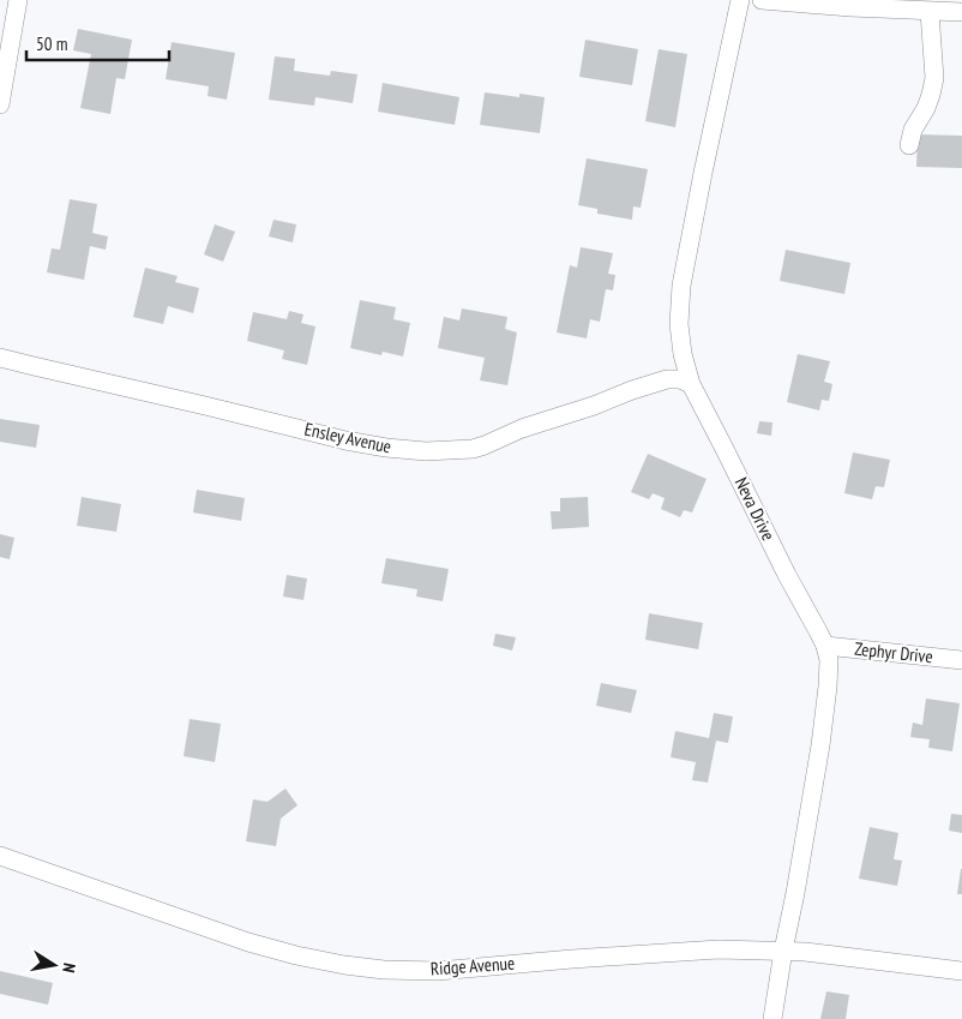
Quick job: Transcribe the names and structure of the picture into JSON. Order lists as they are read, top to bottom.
{
  "streets": {
    "street": [
      "Ensley Avenue",
      "Neva Drive",
      "Zephyr Drive",
      "Ridge Avenue"
    ]
  },
  "crossings": [
    ["Ensley Avenue", "Neva Drive"],
    ["Neva Drive", "Zephyr Drive"],
    ["Neva Drive", "Ridge Avenue"]
  ],
  "scale_bar": "50 m",
  "north": "right"
}
